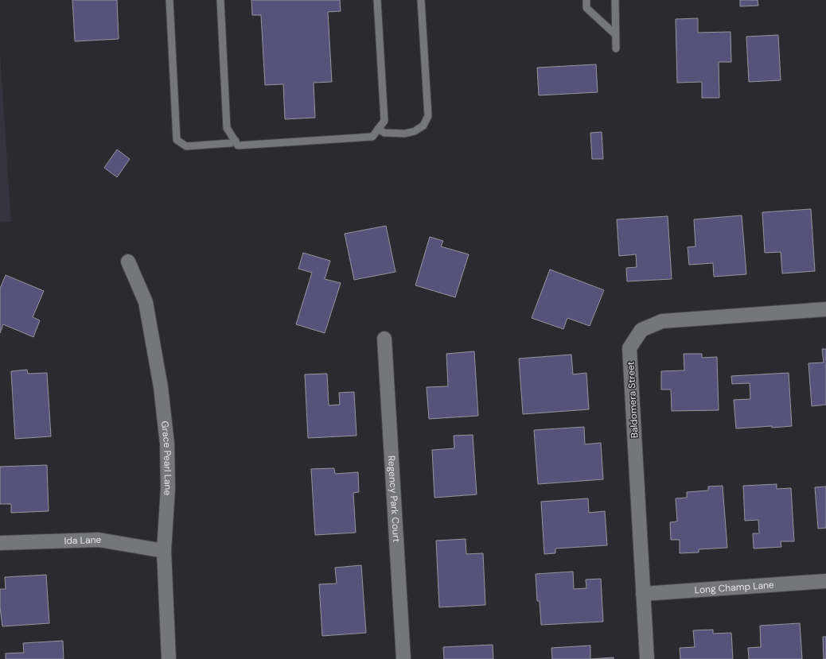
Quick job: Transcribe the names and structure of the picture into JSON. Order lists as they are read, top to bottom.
{
  "streets": {
    "street": [
      "Baldomera Street",
      "Grace Pearl Lane",
      "Regency Park Court",
      "Ida Lane",
      "Long Champ Lane"
    ]
  },
  "crossings": [
    ["Baldomera Street", "Long Champ Lane"],
    ["Grace Pearl Lane", "Ida Lane"]
  ]
}
